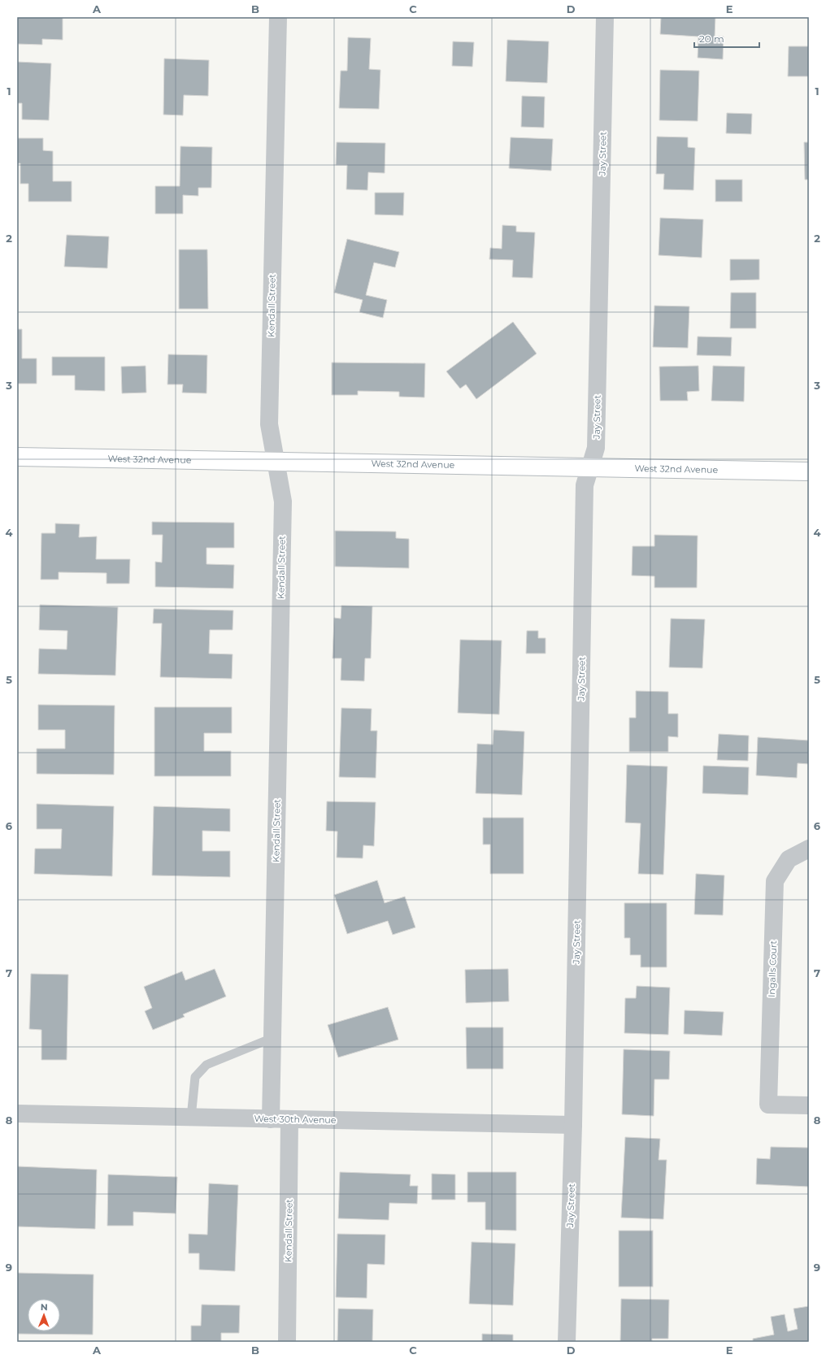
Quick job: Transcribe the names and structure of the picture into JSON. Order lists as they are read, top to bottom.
{
  "streets": {
    "street": [
      "Jay Street",
      "Kendall Street",
      "West 32nd Avenue",
      "Ingalls Court",
      "West 30th Avenue"
    ]
  },
  "crossings": [
    ["Jay Street", "West 32nd Avenue"],
    ["Jay Street", "West 30th Avenue"],
    ["Kendall Street", "West 32nd Avenue"],
    ["Kendall Street", "West 30th Avenue"]
  ],
  "scale_bar": "20 m",
  "north": "top",
  "grid": {
    "columns": [
      "A",
      "B",
      "C",
      "D",
      "E"
    ],
    "rows": [
      "1",
      "2",
      "3",
      "4",
      "5",
      "6",
      "7",
      "8",
      "9"
    ]
  }
}
